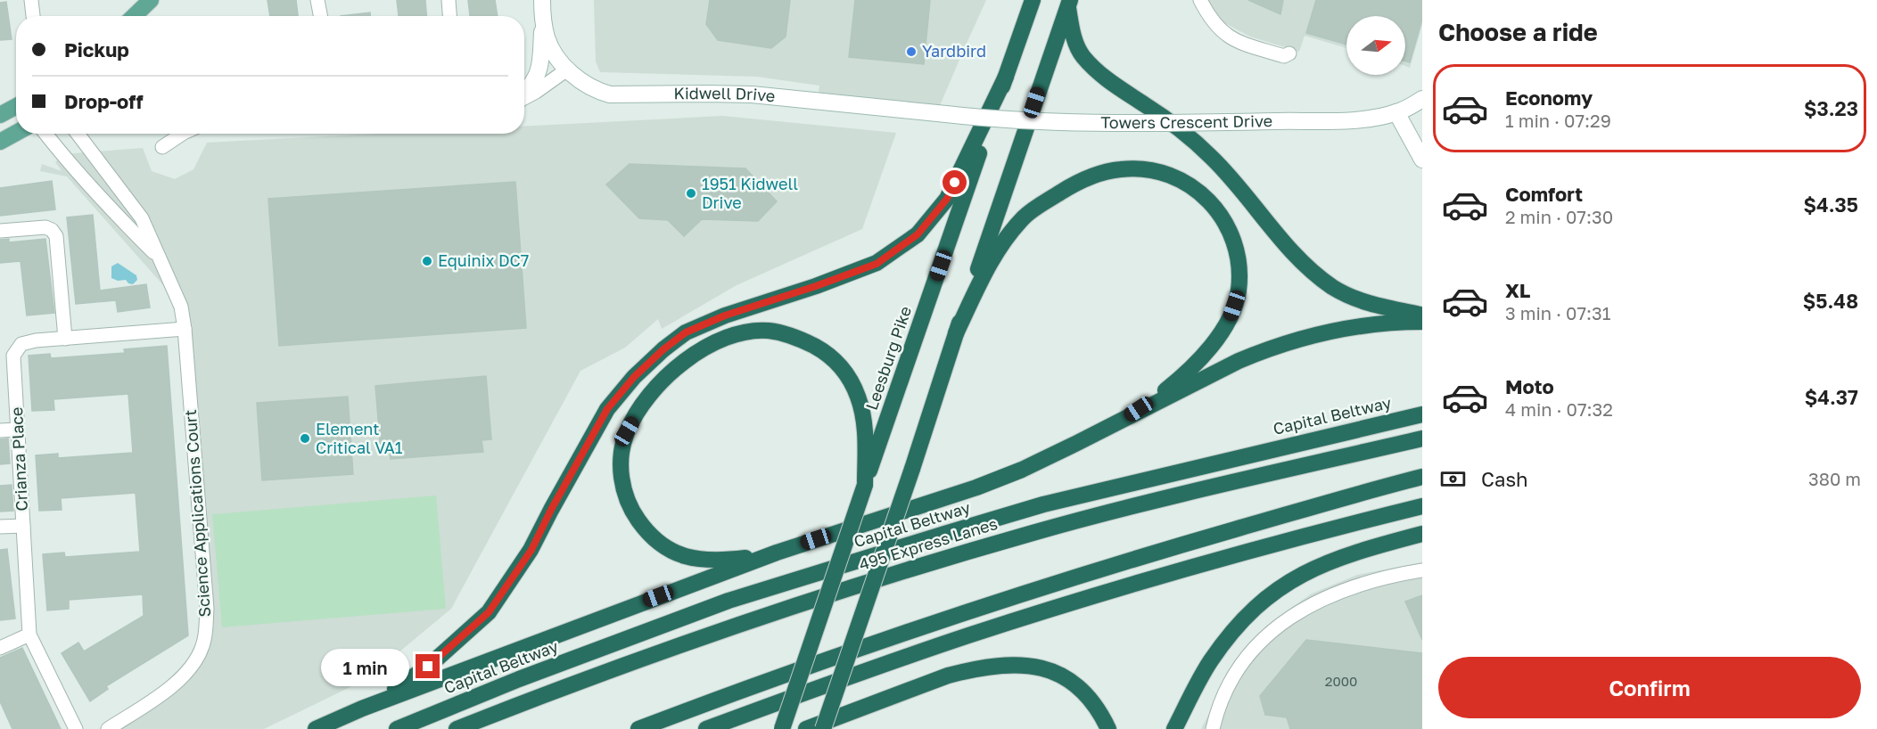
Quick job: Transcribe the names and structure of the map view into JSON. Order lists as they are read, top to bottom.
{
  "streets": {
    "highway": ["Leesburg Pike", "Capital Beltway", "495 Express Lanes"],
    "street": [
      "Kidwell Drive",
      "Towers Crescent Drive",
      "Crianza Place",
      "Science Applications Court"
    ]
  },
  "crossings": [
    ["Kidwell Drive", "Towers Crescent Drive"],
    ["Crianza Place", "Science Applications Court"]
  ],
  "places": [
    "Yardbird",
    "1951 Kidwell Drive",
    "Equinix DC7",
    "Element Critical VA1"
  ],
  "house_numbers": ["2000"],
  "north": "right",
  "page": {
    "heading": "Choose a ride",
    "banner": ["Pickup", "Drop-off"],
    "list": [
      {
        "name": "Economy",
        "note": "1 min · 07:29",
        "value": "$3.23"
      },
      {
        "name": "Comfort",
        "note": "2 min · 07:30",
        "value": "$4.35"
      },
      {
        "name": "XL",
        "note": "3 min · 07:31",
        "value": "$5.48"
      },
      {
        "name": "Moto",
        "note": "4 min · 07:32",
        "value": "$4.37"
      }
    ],
    "pay": ["Cash", "380 m"],
    "buttons": "Confirm",
    "bubble": "1 min"
  }
}
